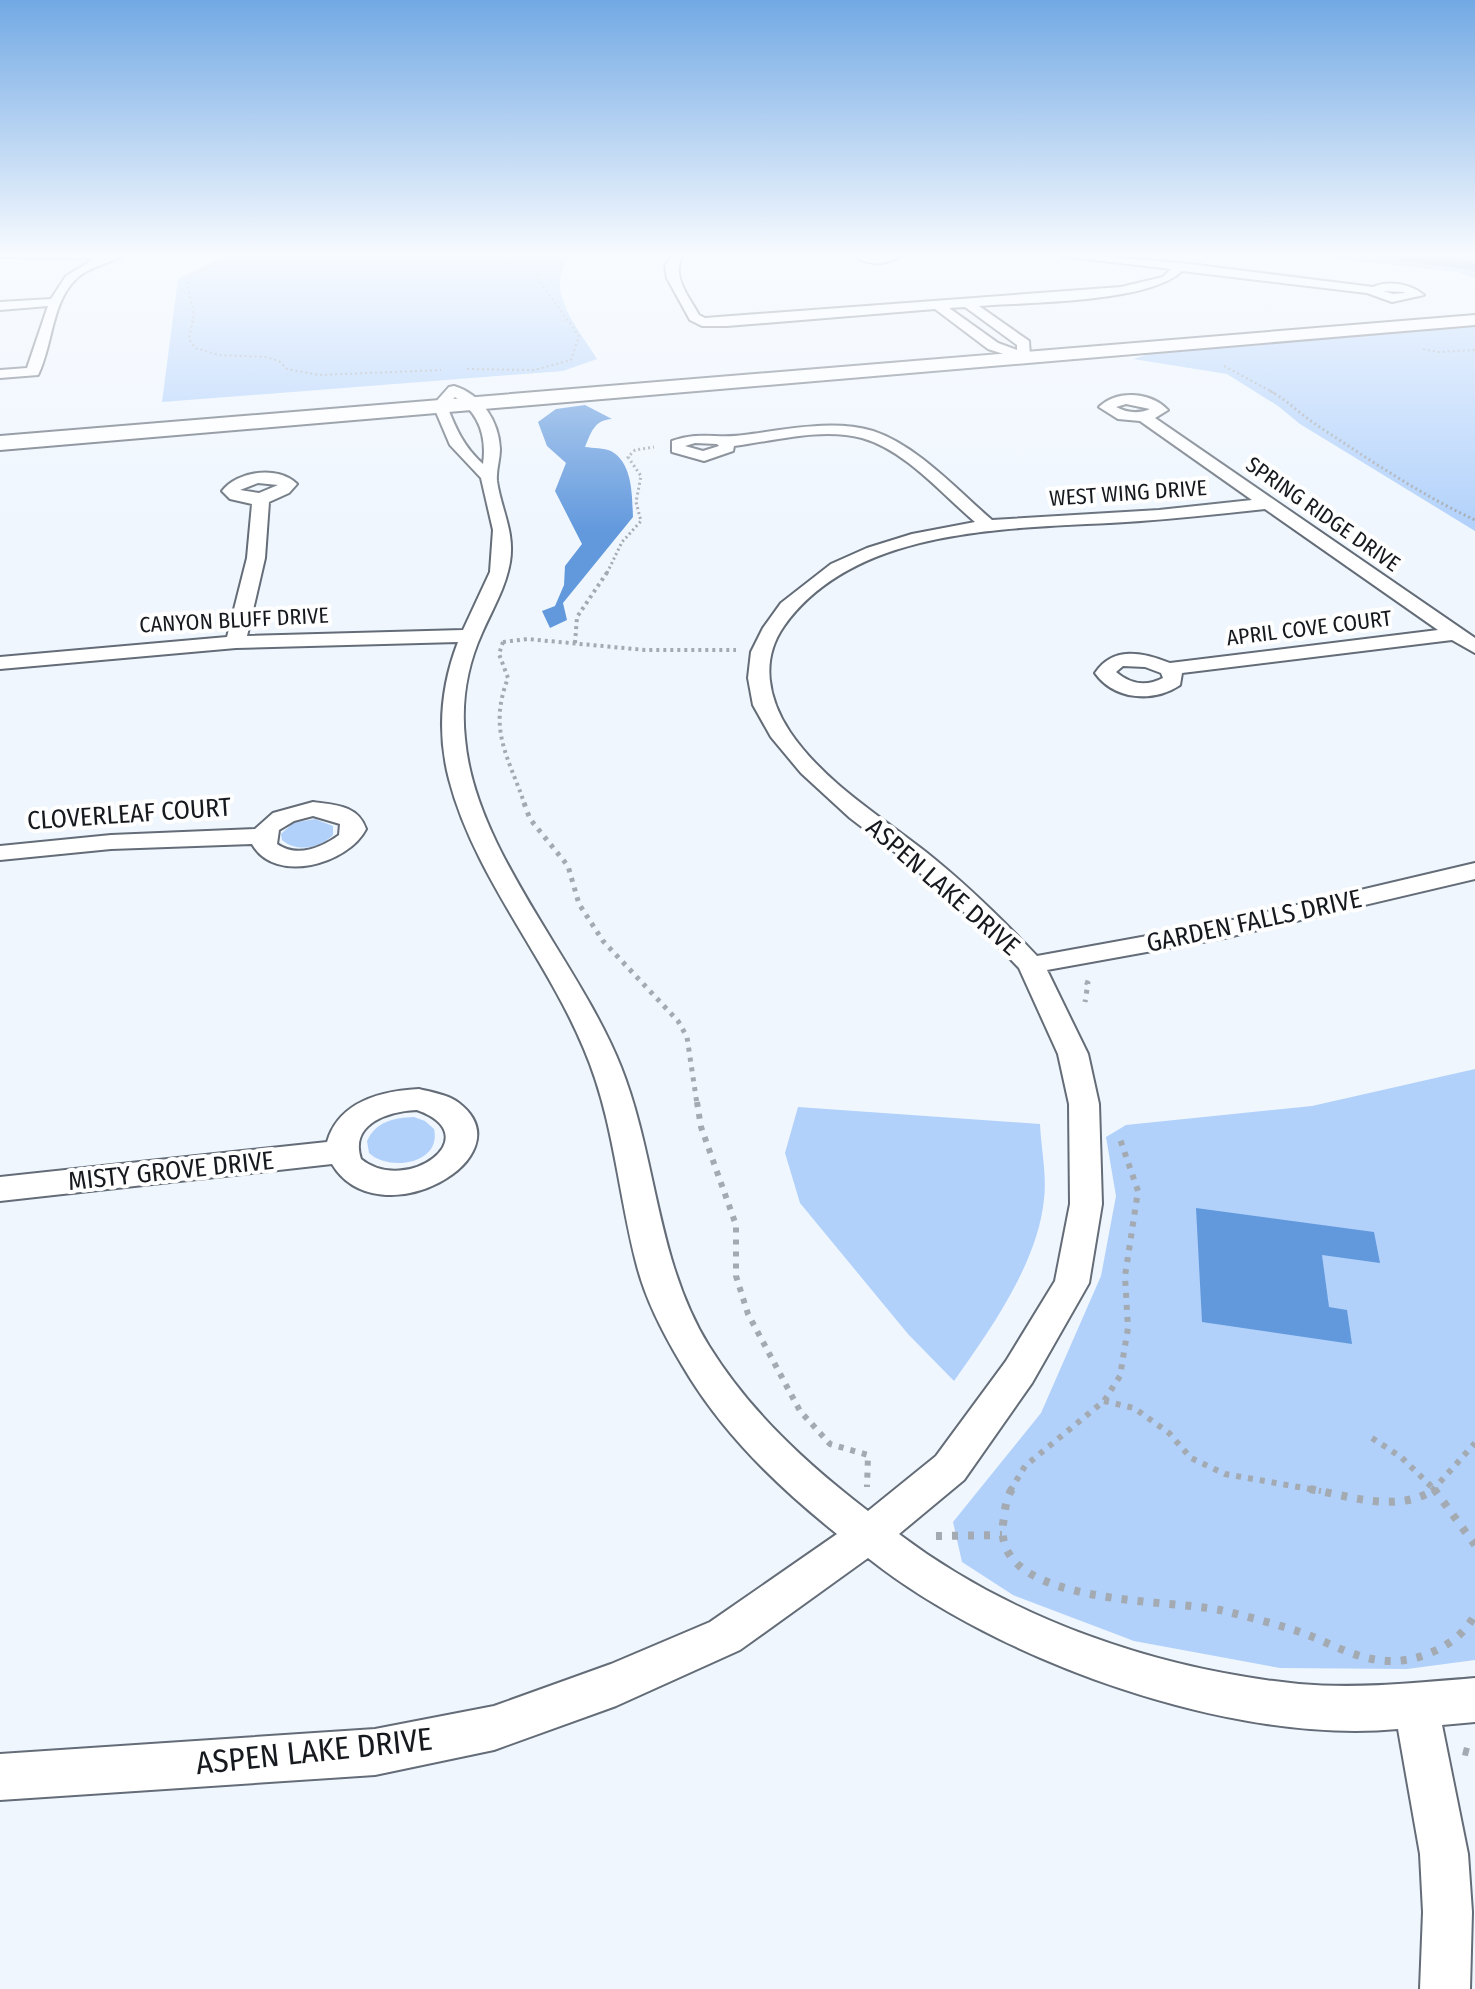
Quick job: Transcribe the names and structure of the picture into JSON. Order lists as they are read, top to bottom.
{
  "streets": {
    "street": [
      "WEST WING DRIVE",
      "SPRING RIDGE DRIVE",
      "CANYON BLUFF DRIVE",
      "APRIL COVE COURT",
      "CLOVERLEAF COURT",
      "ASPEN LAKE DRIVE",
      "GARDEN FALLS DRIVE",
      "MISTY GROVE DRIVE"
    ]
  },
  "crossings": [
    ["WEST WING DRIVE", "SPRING RIDGE DRIVE"],
    ["WEST WING DRIVE", "ASPEN LAKE DRIVE"],
    ["SPRING RIDGE DRIVE", "APRIL COVE COURT"],
    ["ASPEN LAKE DRIVE", "GARDEN FALLS DRIVE"]
  ]
}
